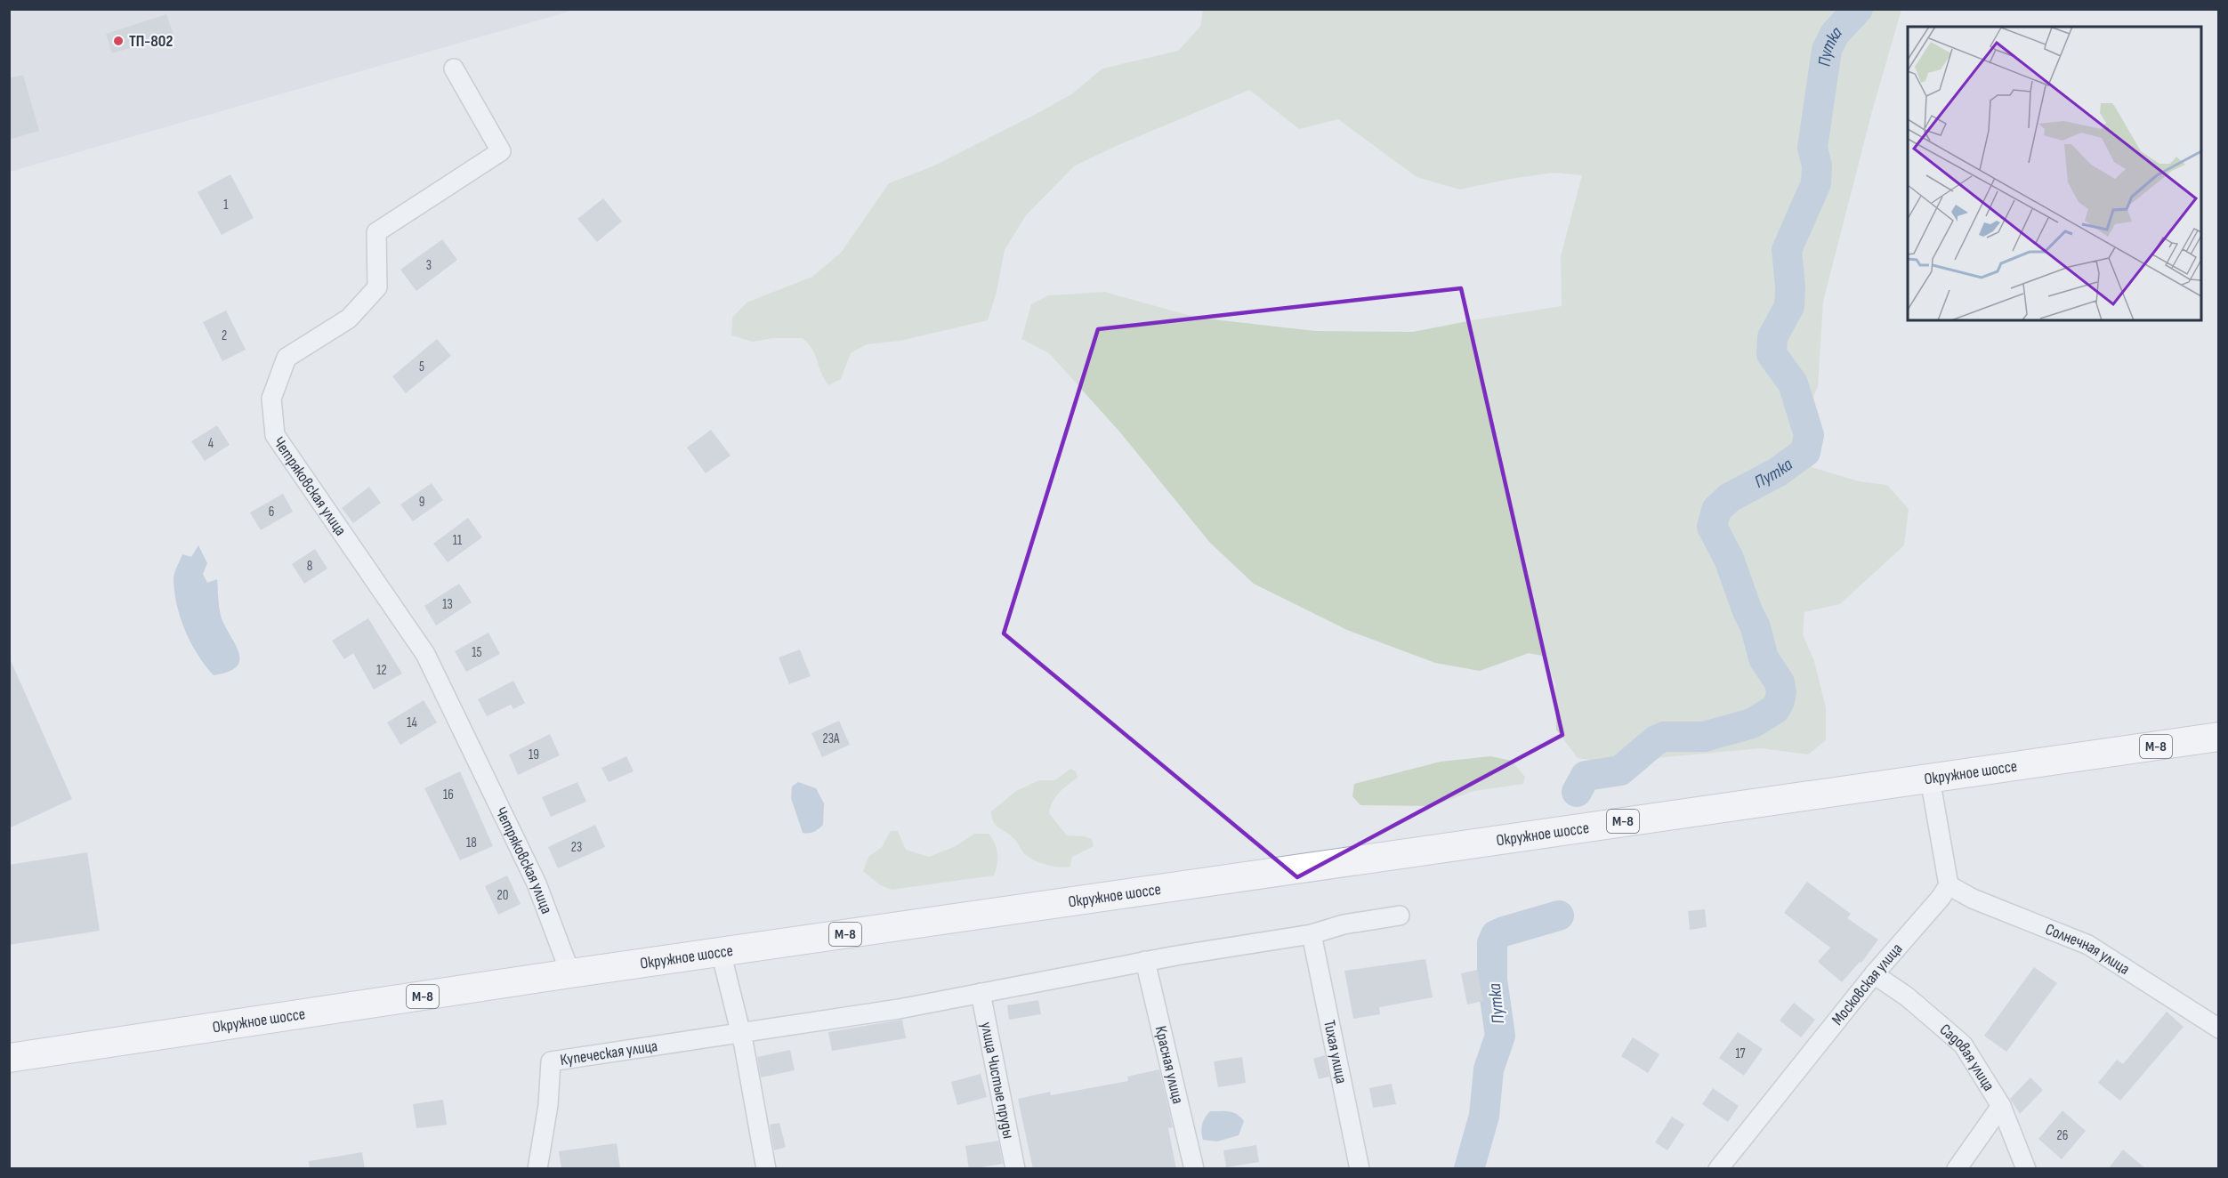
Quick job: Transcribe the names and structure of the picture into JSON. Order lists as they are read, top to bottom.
{
  "streets": {
    "main road": ["М-8", "Окружное шоссе"],
    "street": [
      "Четряковская улица",
      "Солнечная улица",
      "Московская улица",
      "Тихая улица",
      "Купеческая улица",
      "Садовая улица",
      "Красная улица",
      "улица Чистые пруды"
    ]
  },
  "crossings": [
    ["Четряковская улица", "Окружное шоссе"],
    ["Солнечная улица", "Московская улица"],
    ["Московская улица", "Садовая улица"]
  ],
  "water": ["Путка"],
  "places": ["ТП-802"],
  "house_numbers": [
    "1",
    "3",
    "2",
    "5",
    "4",
    "9",
    "6",
    "11",
    "8",
    "13",
    "15",
    "12",
    "14",
    "23А",
    "19",
    "16",
    "18",
    "23",
    "20",
    "17",
    "26"
  ]
}
